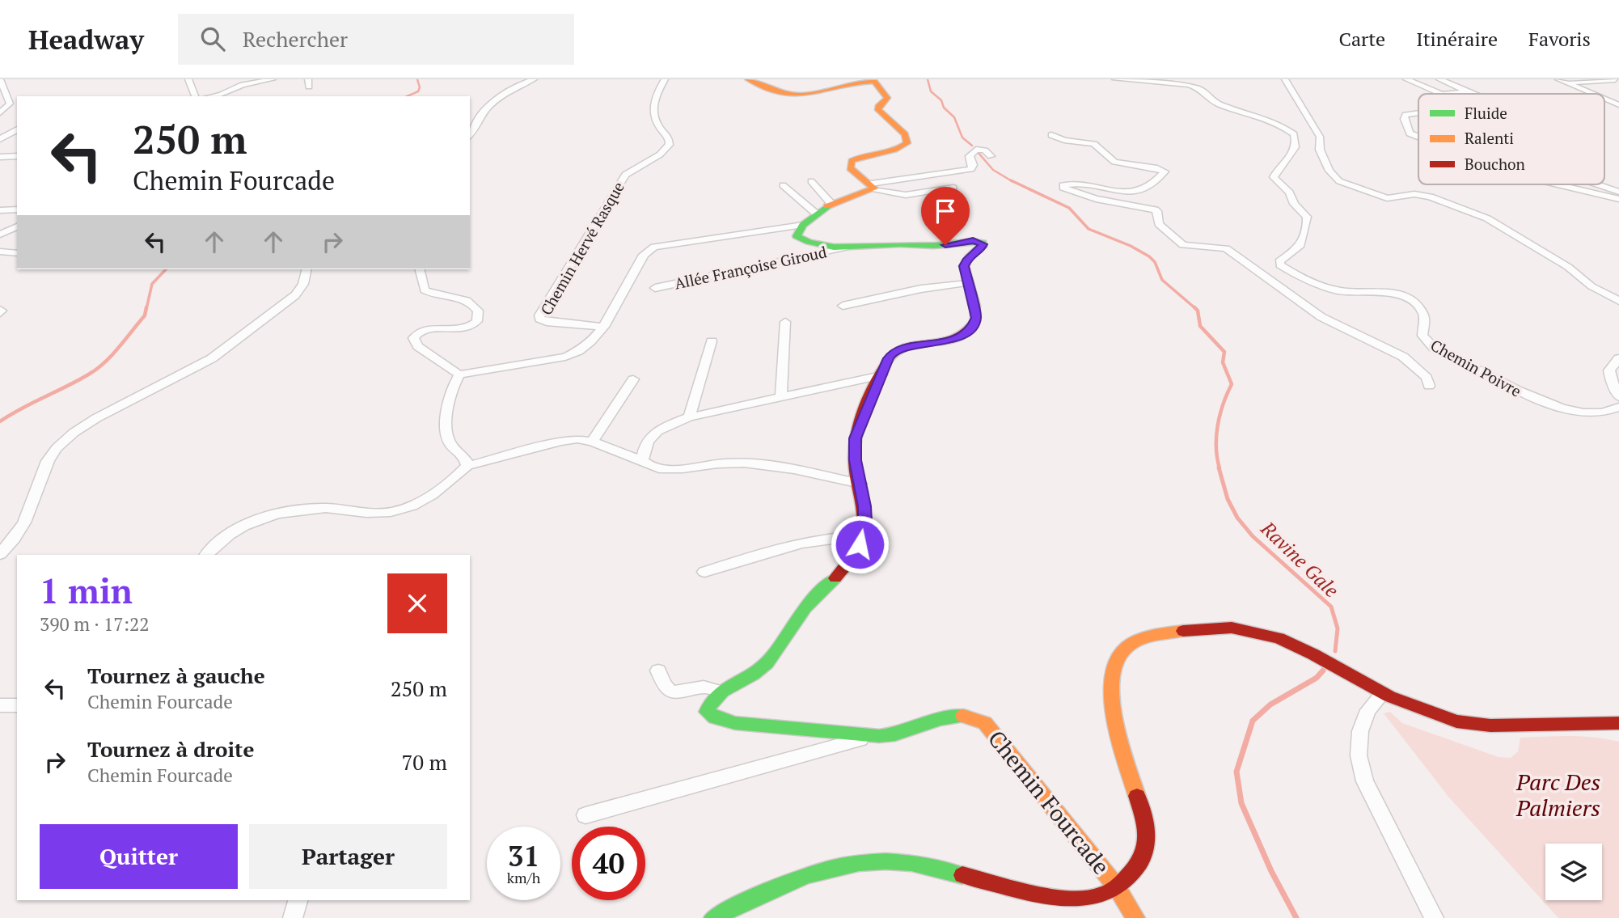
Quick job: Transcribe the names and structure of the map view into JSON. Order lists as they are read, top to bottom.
{
  "streets": {
    "street": [
      "Chemin Hervé Rasque",
      "Allée Françoise Giroud",
      "Chemin Poivre",
      "Chemin Fourcade"
    ]
  },
  "water": ["Ravine Gale"],
  "parks": ["Parc Des Palmiers"],
  "legend": ["Fluide", "Ralenti", "Bouchon"],
  "page": {
    "header": "Headway",
    "search": "Rechercher",
    "nav": ["Carte", "Itinéraire", "Favoris"],
    "turn": ["250 m", "Chemin Fourcade"],
    "heading": ["1 min", "390 m · 17:22"],
    "list": [
      {
        "name": "Tournez à gauche",
        "note": "Chemin Fourcade",
        "value": "250 m"
      },
      {
        "name": "Tournez à droite",
        "note": "Chemin Fourcade",
        "value": "70 m"
      }
    ],
    "buttons": ["Quitter", "Partager"],
    "speed": "31 km/h",
    "limit": "40"
  }
}
